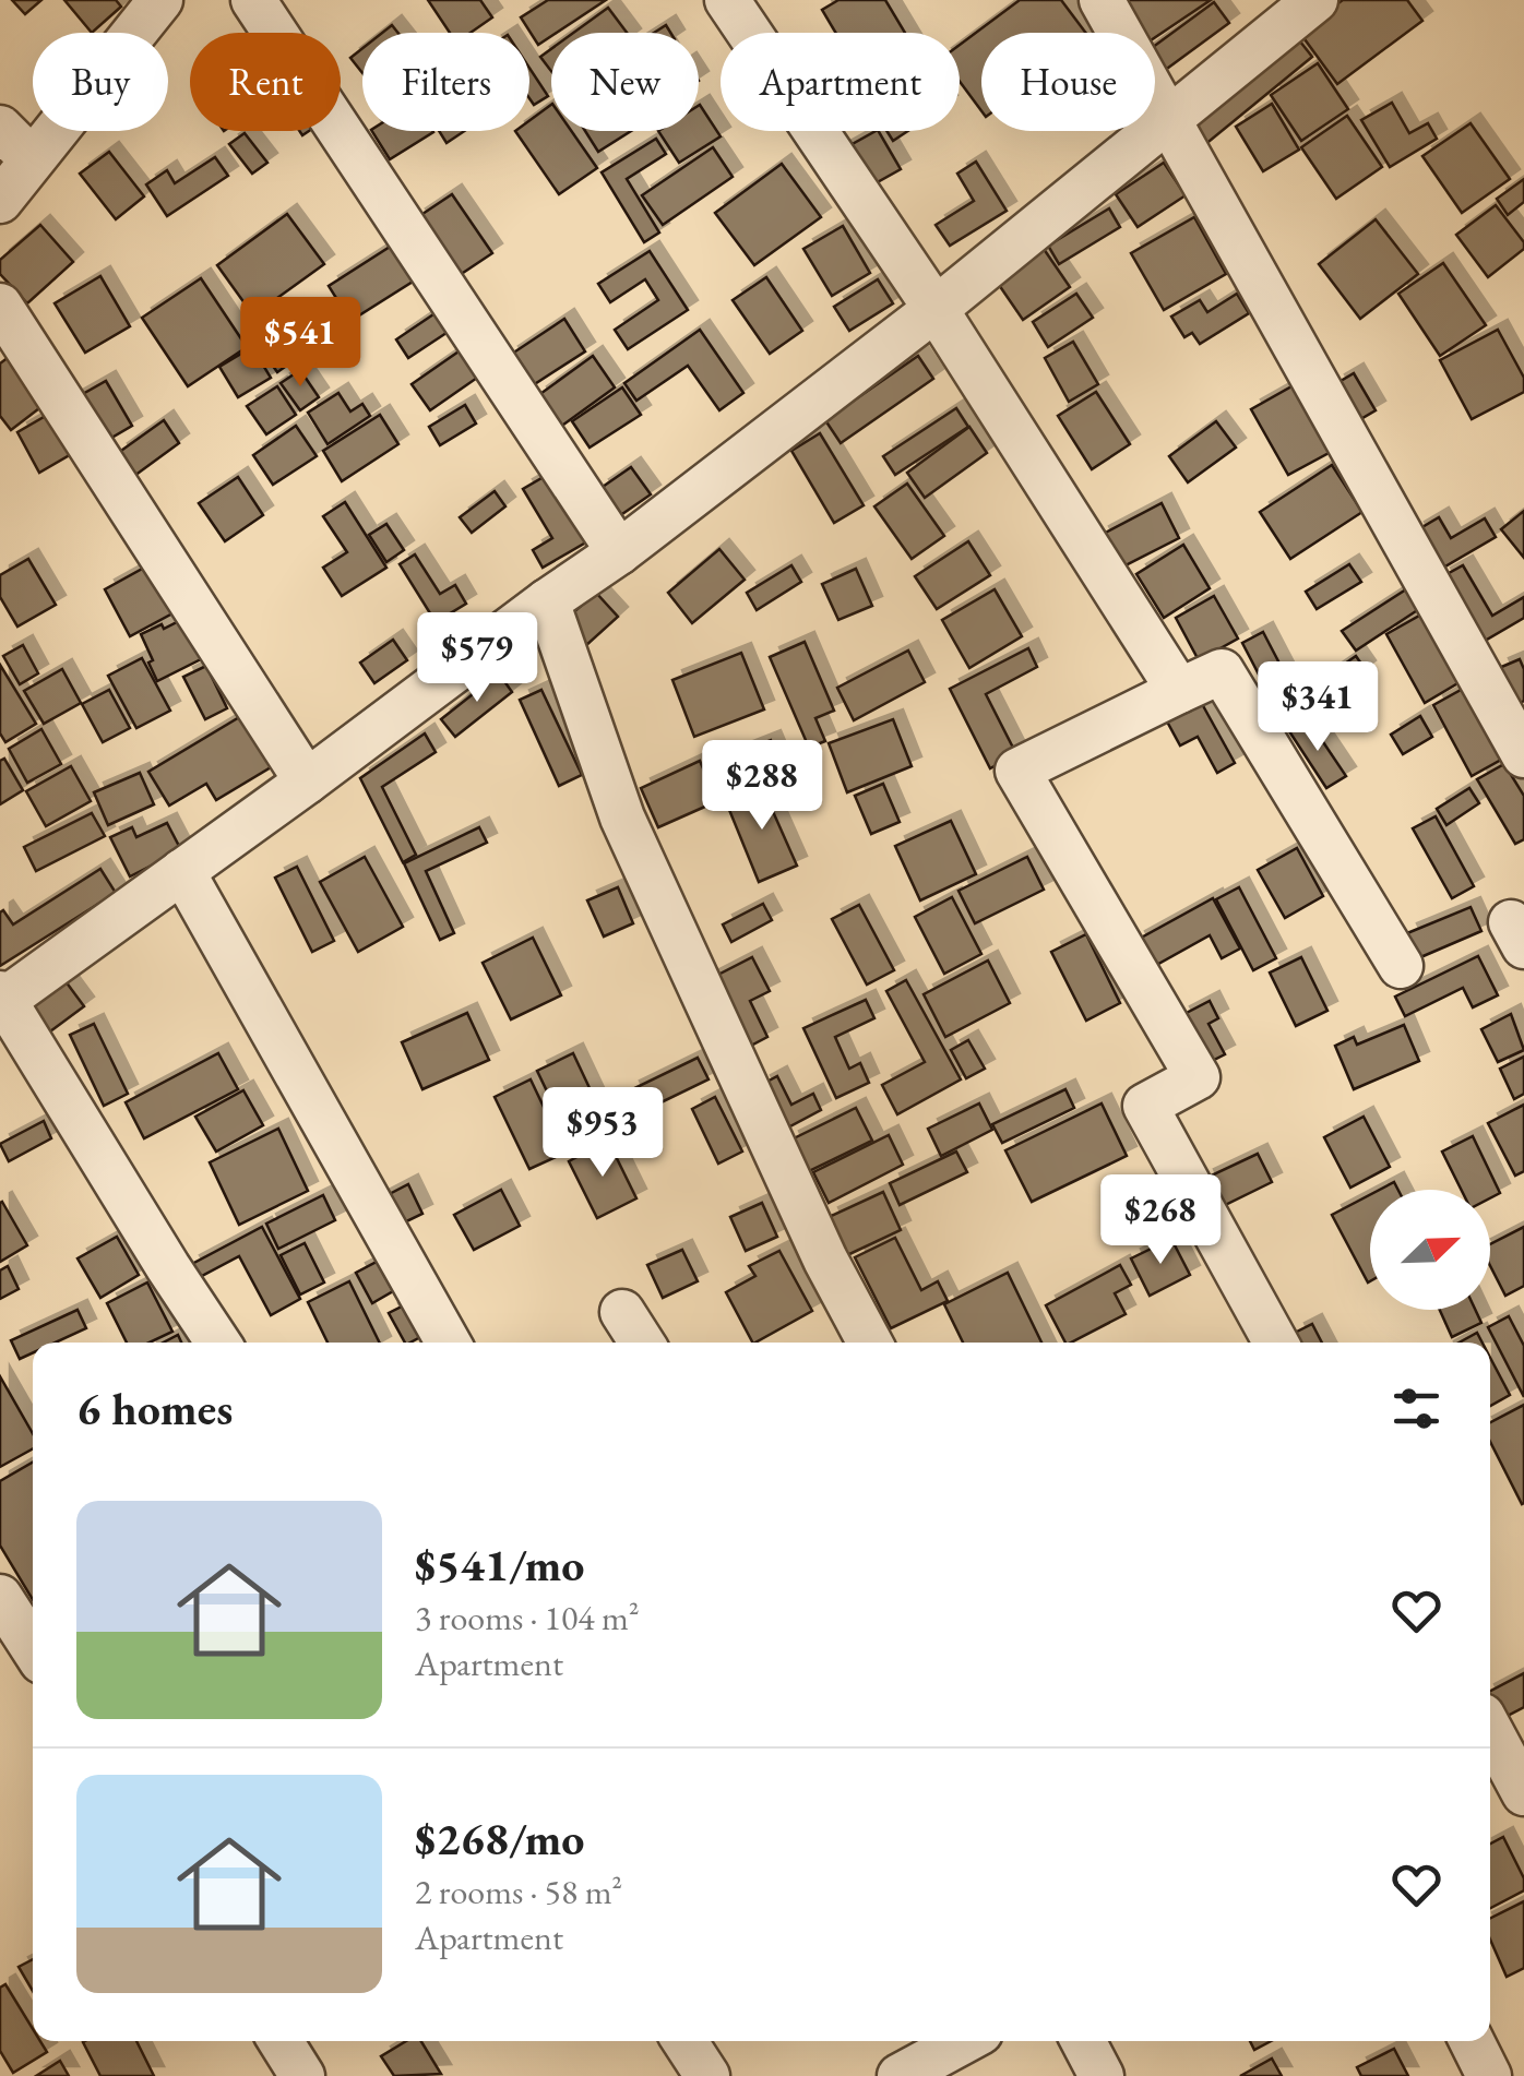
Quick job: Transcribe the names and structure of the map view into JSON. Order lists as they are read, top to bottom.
{
  "north": "top right",
  "page": {
    "chip": [
      "Buy",
      "Rent",
      "Filters",
      "New",
      "Apartment",
      "House"
    ],
    "price": [
      "$541",
      "$579",
      "$341",
      "$288",
      "$953",
      "$268"
    ],
    "heading": "6 homes",
    "list": [
      {
        "name": "$541/mo",
        "note": "3 rooms · 104 m² · Apartment"
      },
      {
        "name": "$268/mo",
        "note": "2 rooms · 58 m² · Apartment"
      }
    ]
  }
}
